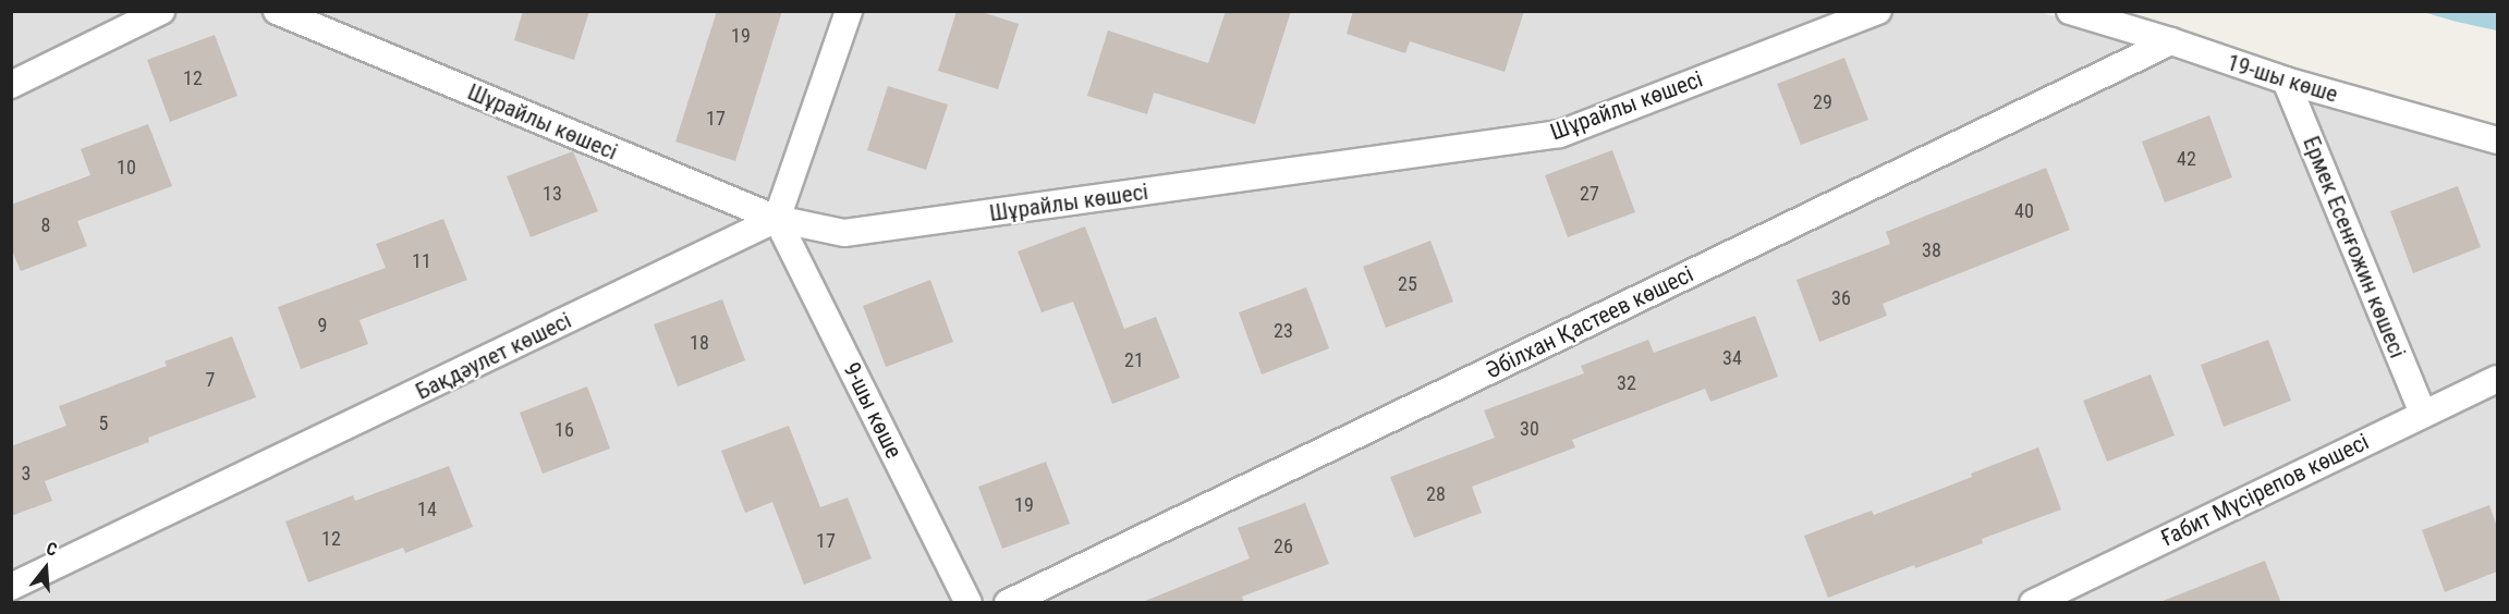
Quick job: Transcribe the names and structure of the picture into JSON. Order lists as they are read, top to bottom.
{
  "streets": {
    "street": [
      "19-шы көше",
      "Шұрайлы көшесі",
      "Ермек Есенғожин көшесі",
      "Әбілхан Қастеев көшесi",
      "Бақдәулет көшесi",
      "9-шы көше",
      "Ғабит Мүсірепов көшесi"
    ]
  },
  "crossings": [
    ["19-шы көше", "Ермек Есенғожин көшесі"],
    ["19-шы көше", "Әбілхан Қастеев көшесi"],
    ["Шұрайлы көшесі", "Бақдәулет көшесi"],
    ["Шұрайлы көшесі", "9-шы көше"],
    ["Ермек Есенғожин көшесі", "Ғабит Мүсірепов көшесi"],
    ["Бақдәулет көшесi", "9-шы көше"]
  ],
  "house_numbers": [
    "19",
    "12",
    "29",
    "17",
    "42",
    "10",
    "13",
    "27",
    "40",
    "8",
    "38",
    "11",
    "25",
    "36",
    "9",
    "23",
    "18",
    "34",
    "21",
    "7",
    "32",
    "5",
    "30",
    "16",
    "3",
    "28",
    "19",
    "14",
    "12",
    "17",
    "26"
  ],
  "north": "top"
}
